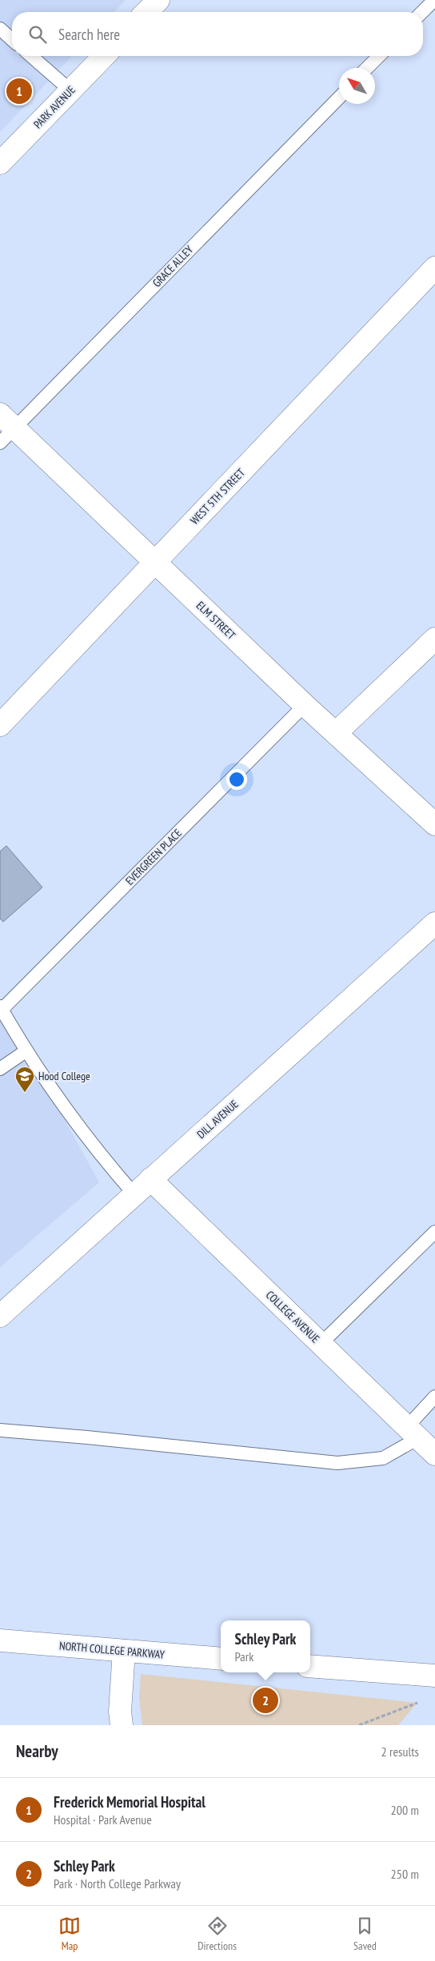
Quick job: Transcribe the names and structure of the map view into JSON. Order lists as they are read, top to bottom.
{
  "streets": {
    "street": [
      "PARK AVENUE",
      "WEST 5TH STREET",
      "ELM STREET",
      "DILL AVENUE",
      "COLLEGE AVENUE",
      "NORTH COLLEGE PARKWAY"
    ],
    "lane": ["GRACE ALLEY", "EVERGREEN PLACE"]
  },
  "crossings": [
    ["GRACE ALLEY", "ELM STREET"],
    ["WEST 5TH STREET", "ELM STREET"],
    ["ELM STREET", "EVERGREEN PLACE"],
    ["DILL AVENUE", "COLLEGE AVENUE"]
  ],
  "places": {
    "school or university": ["Hood College"]
  },
  "north": "top left",
  "page": {
    "search": "Search here",
    "pins": ["1", "2"],
    "popup": ["Schley Park", "Park"],
    "heading": ["Nearby", "2 results"],
    "list": [
      {
        "mark": "1",
        "name": "Frederick Memorial Hospital",
        "note": "Hospital · Park Avenue",
        "value": "200 m"
      },
      {
        "mark": "2",
        "name": "Schley Park",
        "note": "Park · North College Parkway",
        "value": "250 m"
      }
    ],
    "nav": ["Map", "Directions", "Saved"]
  }
}
